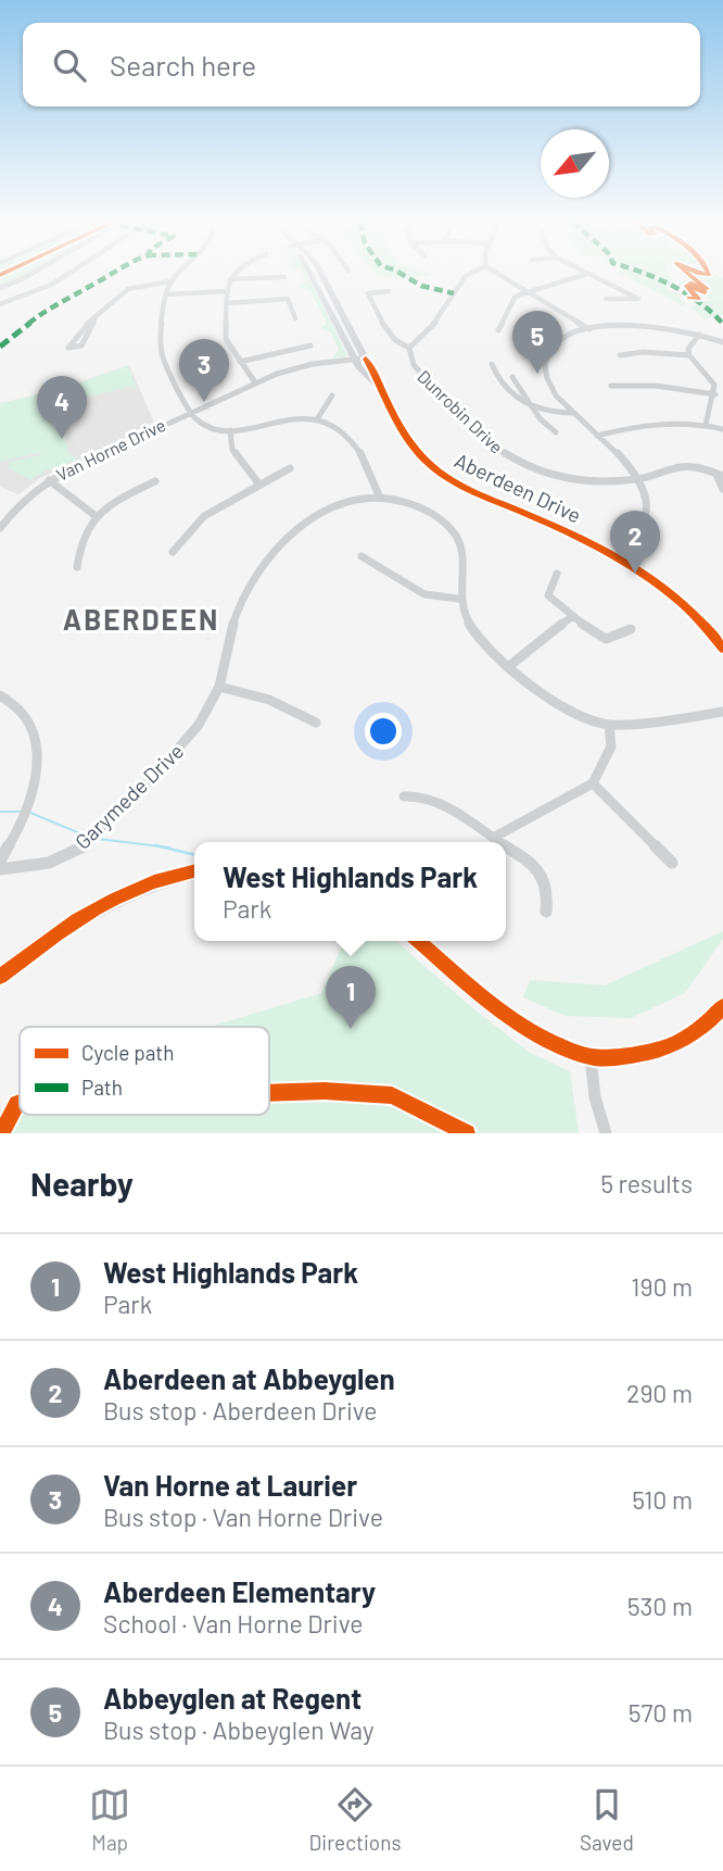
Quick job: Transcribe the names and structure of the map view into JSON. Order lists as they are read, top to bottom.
{
  "streets": {
    "main road": ["Aberdeen Drive"],
    "street": ["Dunrobin Drive", "Van Horne Drive", "Garymede Drive"]
  },
  "crossings": [
    ["Van Horne Drive", "Aberdeen Drive"]
  ],
  "districts": ["ABERDEEN"],
  "legend": ["Cycle path", "Path"],
  "north": "bottom left",
  "page": {
    "search": "Search here",
    "pins": [
      "5",
      "3",
      "4",
      "2",
      "1"
    ],
    "popup": ["West Highlands Park", "Park"],
    "heading": ["Nearby", "5 results"],
    "list": [
      {
        "mark": "1",
        "name": "West Highlands Park",
        "note": "Park",
        "value": "190 m"
      },
      {
        "mark": "2",
        "name": "Aberdeen at Abbeyglen",
        "note": "Bus stop · Aberdeen Drive",
        "value": "290 m"
      },
      {
        "mark": "3",
        "name": "Van Horne at Laurier",
        "note": "Bus stop · Van Horne Drive",
        "value": "510 m"
      },
      {
        "mark": "4",
        "name": "Aberdeen Elementary",
        "note": "School · Van Horne Drive",
        "value": "530 m"
      },
      {
        "mark": "5",
        "name": "Abbeyglen at Regent",
        "note": "Bus stop · Abbeyglen Way",
        "value": "570 m"
      }
    ],
    "nav": ["Map", "Directions", "Saved"]
  }
}
